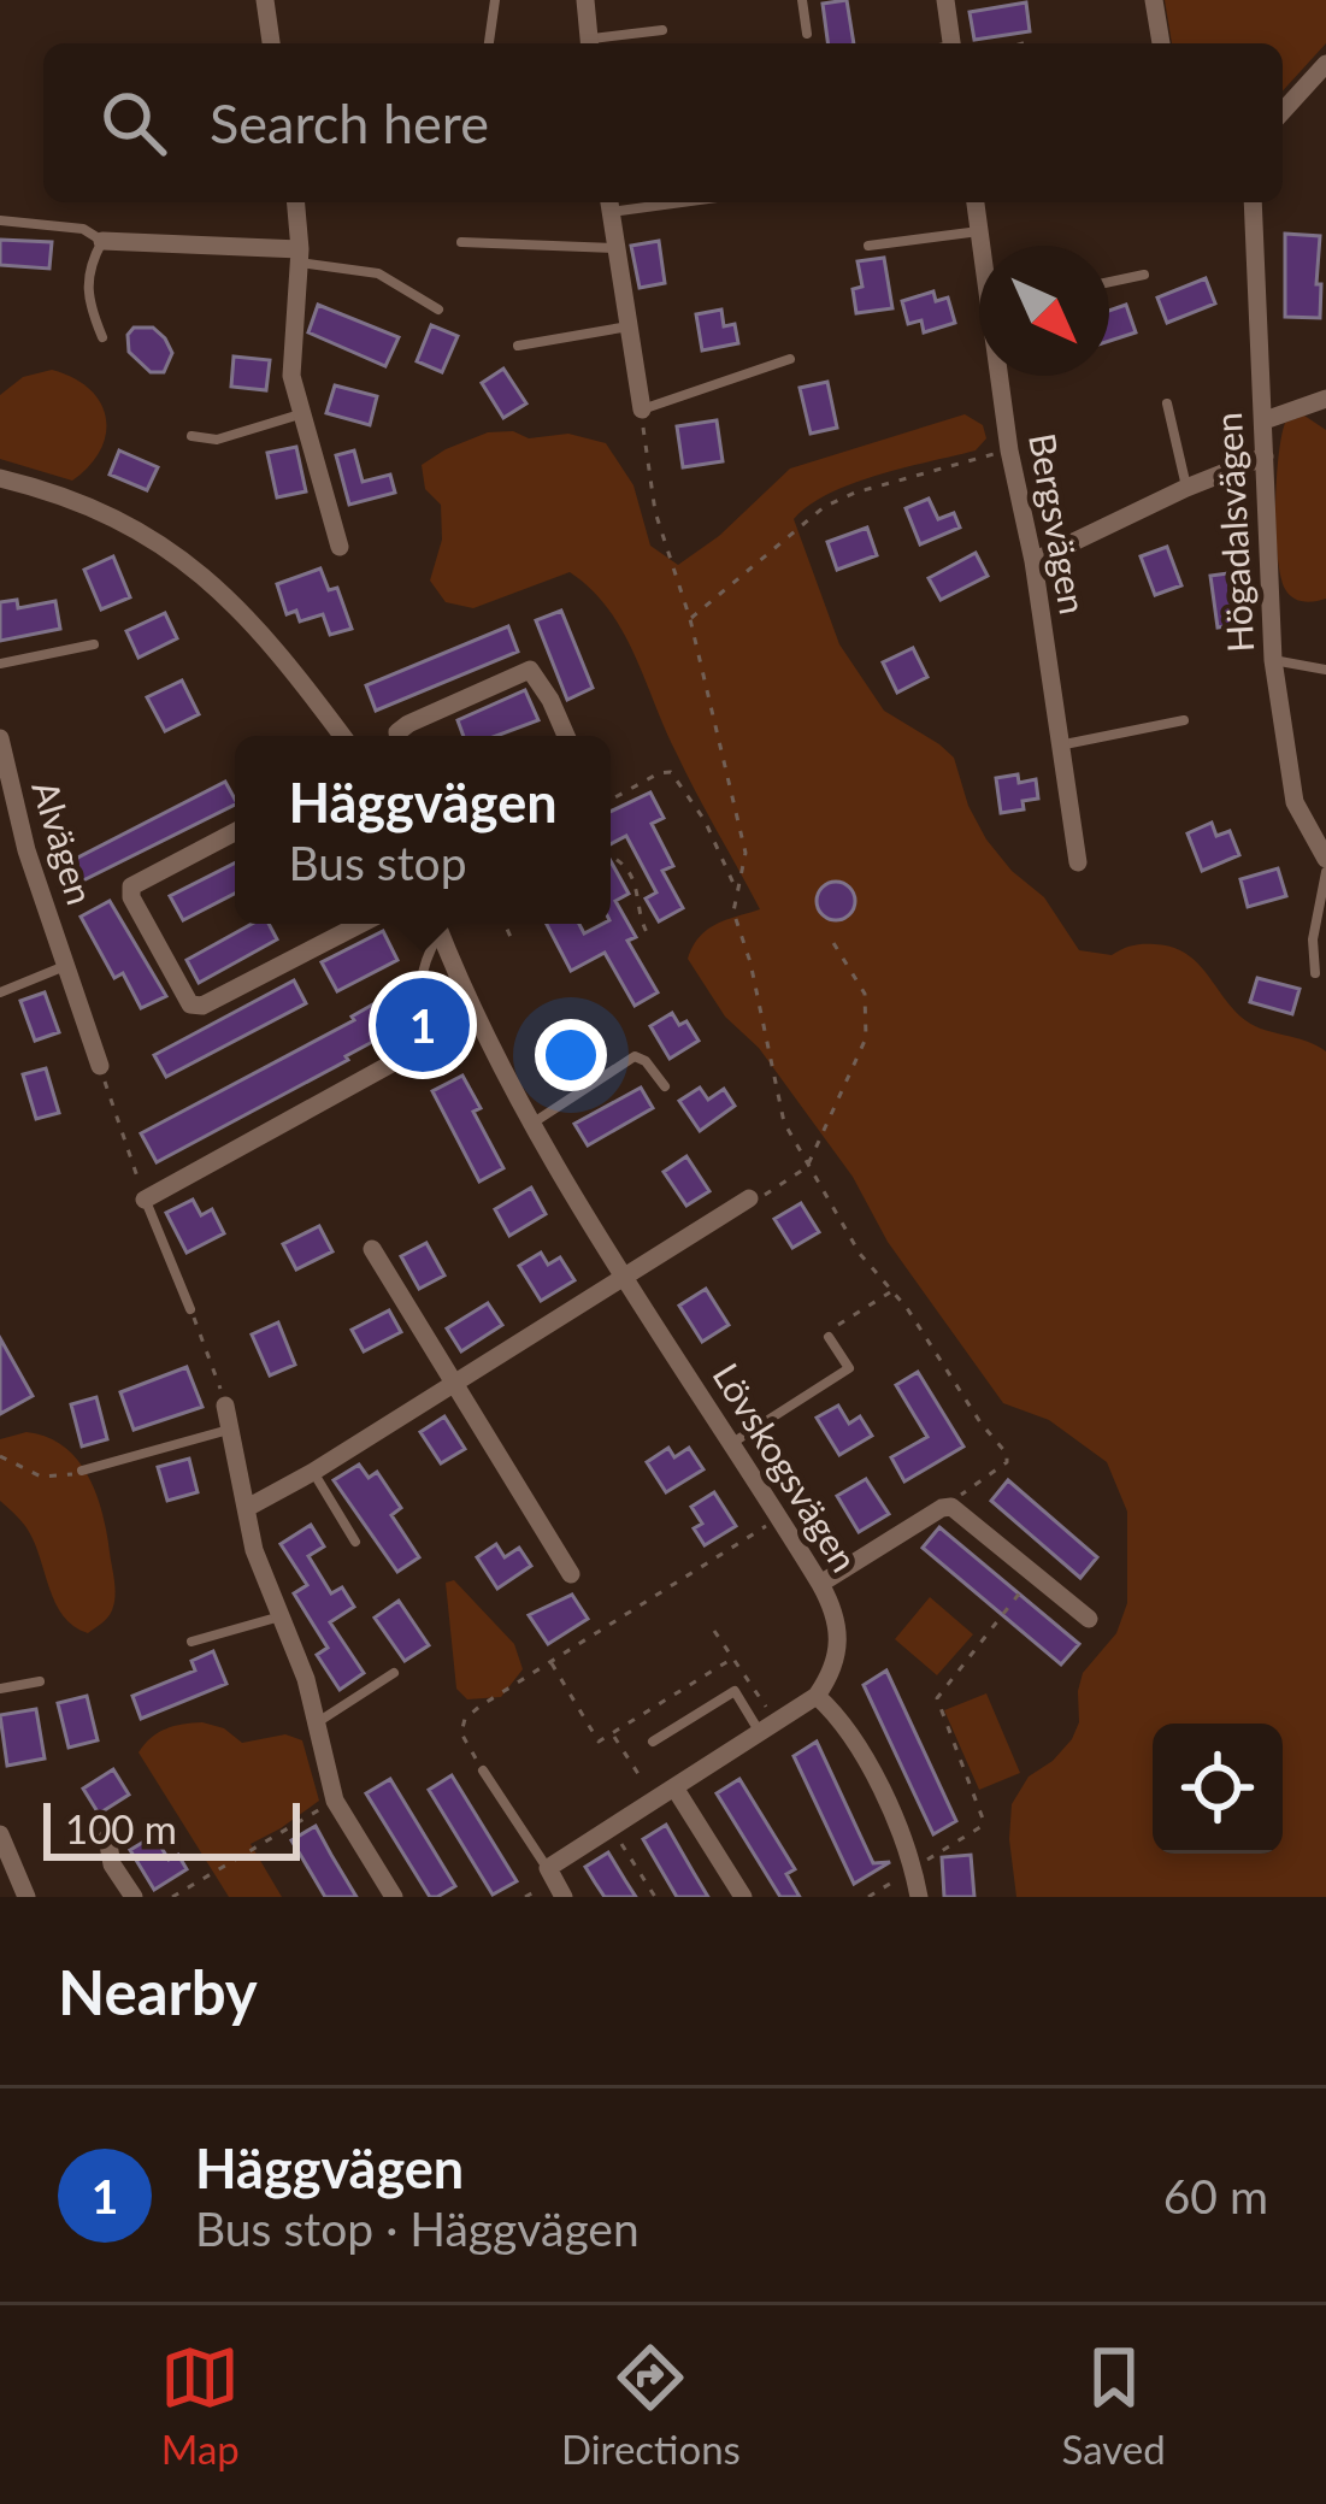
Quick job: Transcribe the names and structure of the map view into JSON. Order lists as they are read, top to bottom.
{
  "streets": {
    "street": [
      "Bergsvägen",
      "Högadalsvägen",
      "Alvägen",
      "Lövskogsvägen"
    ]
  },
  "scale_bar": "100 m",
  "north": "bottom right",
  "page": {
    "search": "Search here",
    "popup": ["Häggvägen", "Bus stop"],
    "pins": "1",
    "scale": "100 m",
    "heading": "Nearby",
    "list": [
      {
        "mark": "1",
        "name": "Häggvägen",
        "note": "Bus stop · Häggvägen",
        "value": "60 m"
      }
    ],
    "nav": ["Map", "Directions", "Saved"]
  }
}
